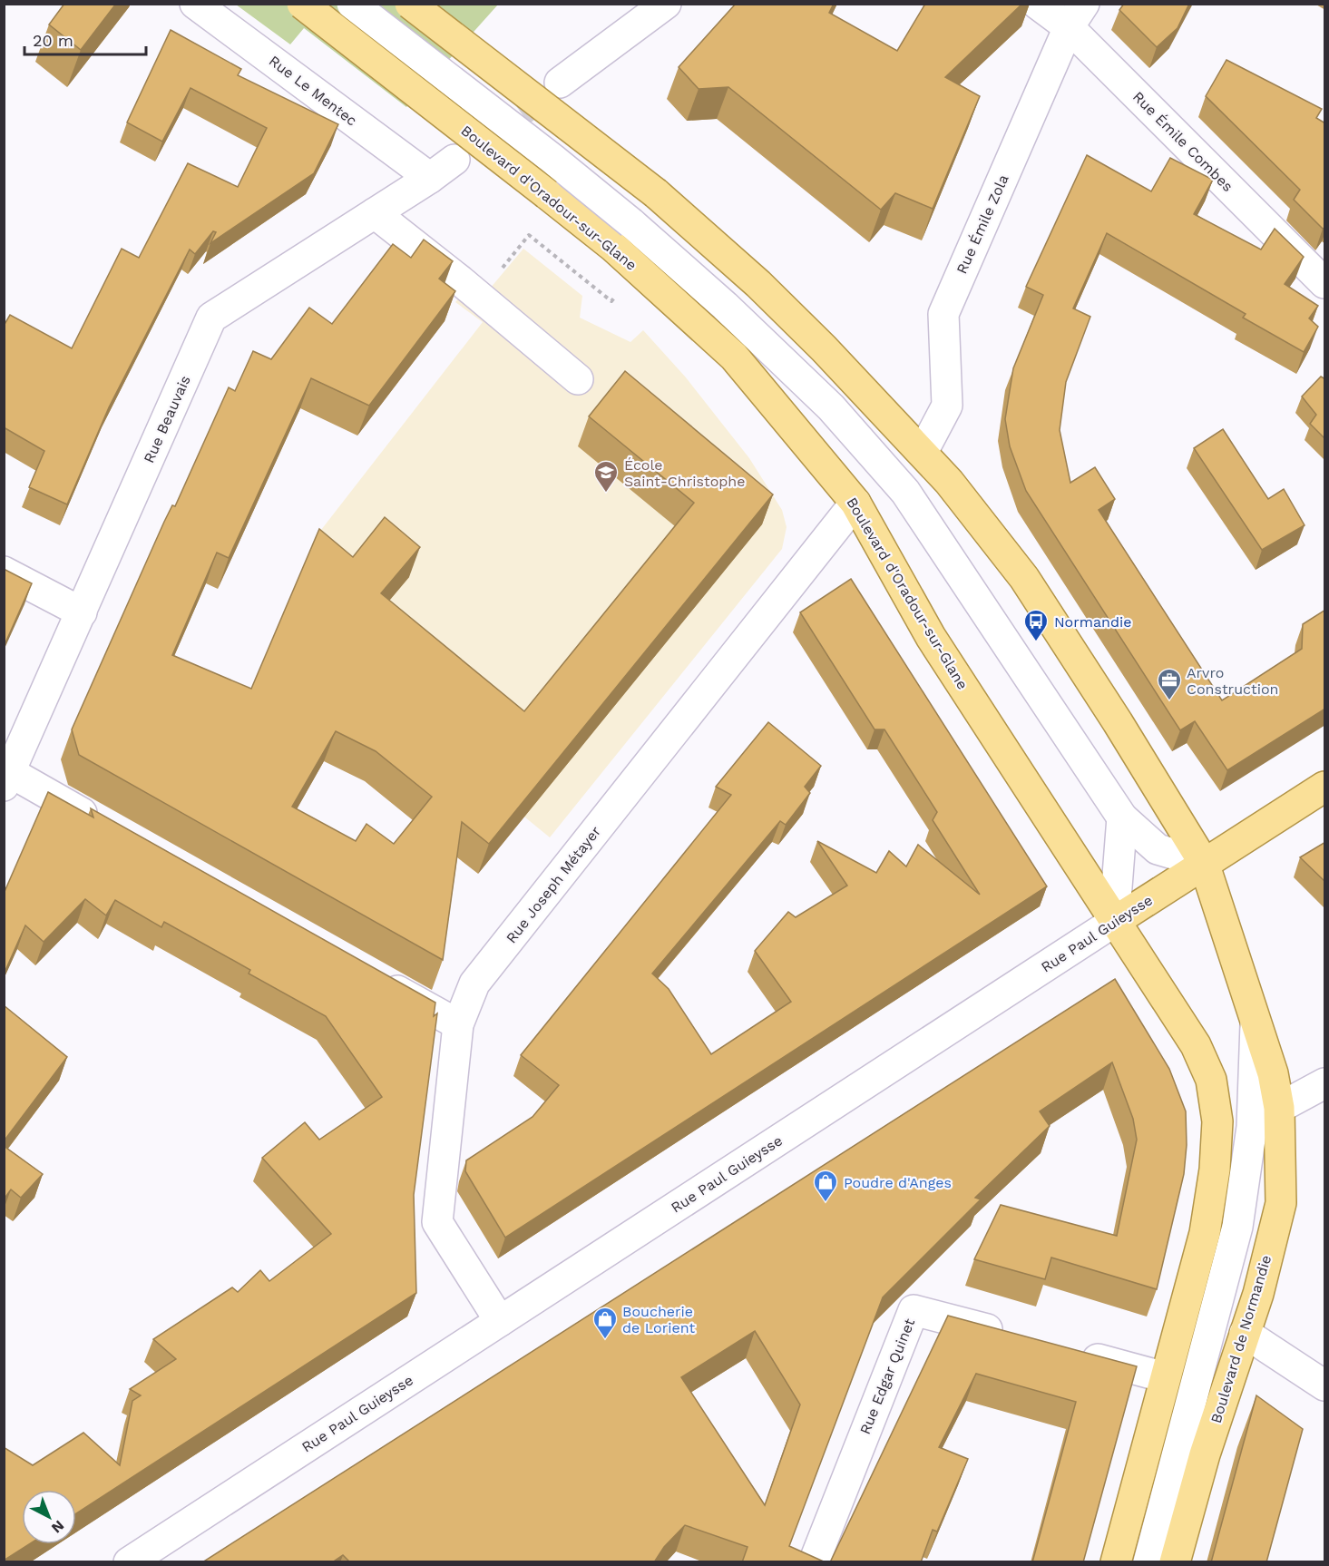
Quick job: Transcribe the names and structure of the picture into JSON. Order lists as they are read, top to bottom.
{
  "streets": {
    "main road": ["Boulevard d'Oradour-sur-Glane", "Rue Paul Guieysse", "Boulevard de Normandie"],
    "street": [
      "Rue Le Mentec",
      "Rue Émile Combes",
      "Rue Émile Zola",
      "Rue Beauvais",
      "Rue Joseph Métayer",
      "Rue Edgar Quinet"
    ]
  },
  "crossings": [
    ["Rue Le Mentec", "Rue Beauvais"],
    ["Rue Émile Combes", "Rue Émile Zola"],
    ["Boulevard d'Oradour-sur-Glane", "Rue Joseph Métayer"],
    ["Boulevard d'Oradour-sur-Glane", "Rue Paul Guieysse"],
    ["Boulevard d'Oradour-sur-Glane", "Boulevard de Normandie"],
    ["Rue Joseph Métayer", "Rue Paul Guieysse"],
    ["Rue Paul Guieysse", "Boulevard de Normandie"]
  ],
  "places": {
    "school or university": ["École Saint-Christophe"],
    "bus stop": ["Normandie"],
    "office": ["Arvro Construction"],
    "shop": ["Poudre d'Anges", "Boucherie de Lorient"]
  },
  "scale_bar": "20 m",
  "north": "bottom right"
}
